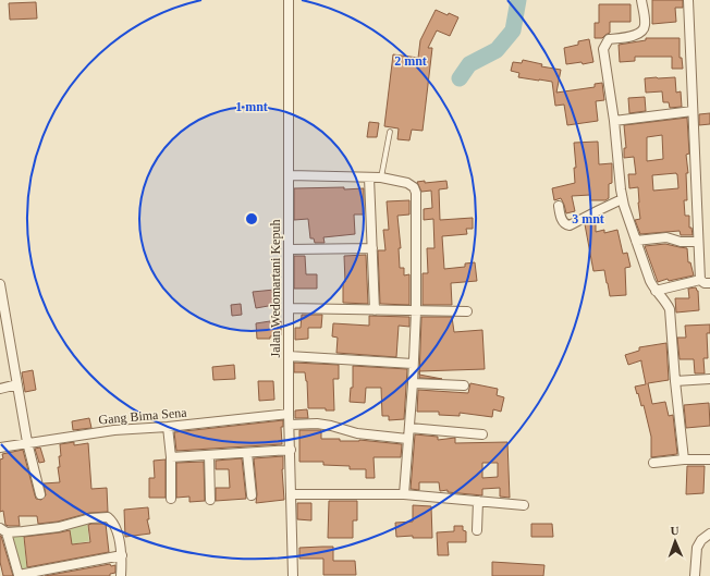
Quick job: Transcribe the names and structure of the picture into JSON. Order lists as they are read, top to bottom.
{
  "streets": {
    "street": ["Jalan Wedomartani Kepuh", "Gang Bima Sena"]
  },
  "crossings": [
    ["Jalan Wedomartani Kepuh", "Gang Bima Sena"]
  ],
  "north": "top",
  "rings": ["2 mnt", "1 mnt", "3 mnt"]
}
